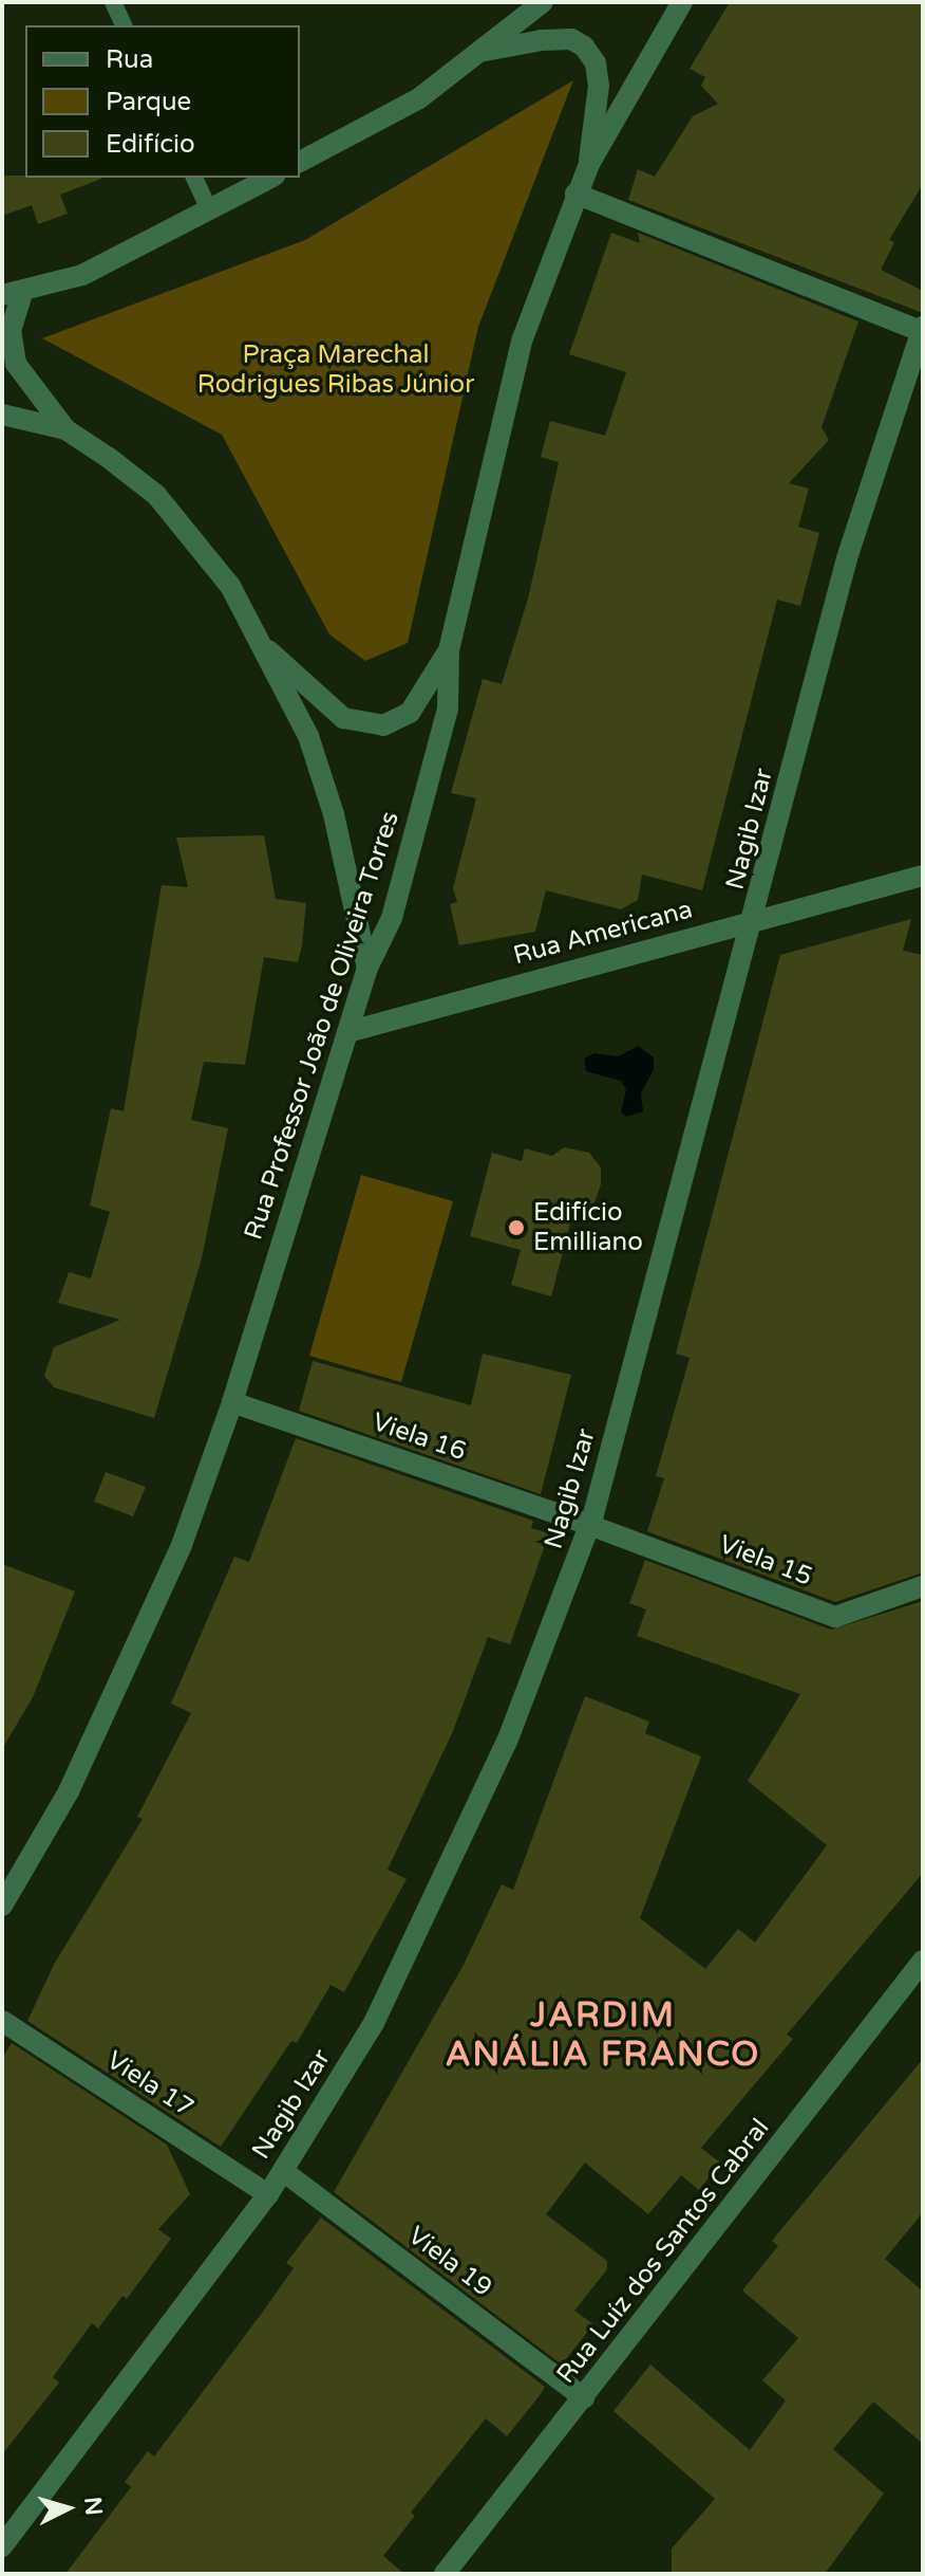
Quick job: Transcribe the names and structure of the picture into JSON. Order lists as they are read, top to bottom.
{
  "streets": {
    "street": [
      "Nagib Izar",
      "Rua Americana",
      "Rua Professor João de Oliveira Torres",
      "Viela 16",
      "Viela 15",
      "Viela 17",
      "Rua Luíz dos Santos Cabral",
      "Viela 19"
    ]
  },
  "crossings": [
    ["Nagib Izar", "Rua Americana"],
    ["Nagib Izar", "Viela 16"],
    ["Nagib Izar", "Viela 15"],
    ["Nagib Izar", "Viela 17"],
    ["Nagib Izar", "Viela 19"],
    ["Rua Americana", "Rua Professor João de Oliveira Torres"],
    ["Rua Professor João de Oliveira Torres", "Viela 16"],
    ["Viela 16", "Viela 15"],
    ["Rua Luíz dos Santos Cabral", "Viela 19"]
  ],
  "districts": ["JARDIM ANÁLIA FRANCO"],
  "parks": ["Praça Marechal Rodrigues Ribas Júnior"],
  "places": ["Edifício Emilliano"],
  "legend": ["Rua", "Parque", "Edifício"],
  "north": "right"
}
